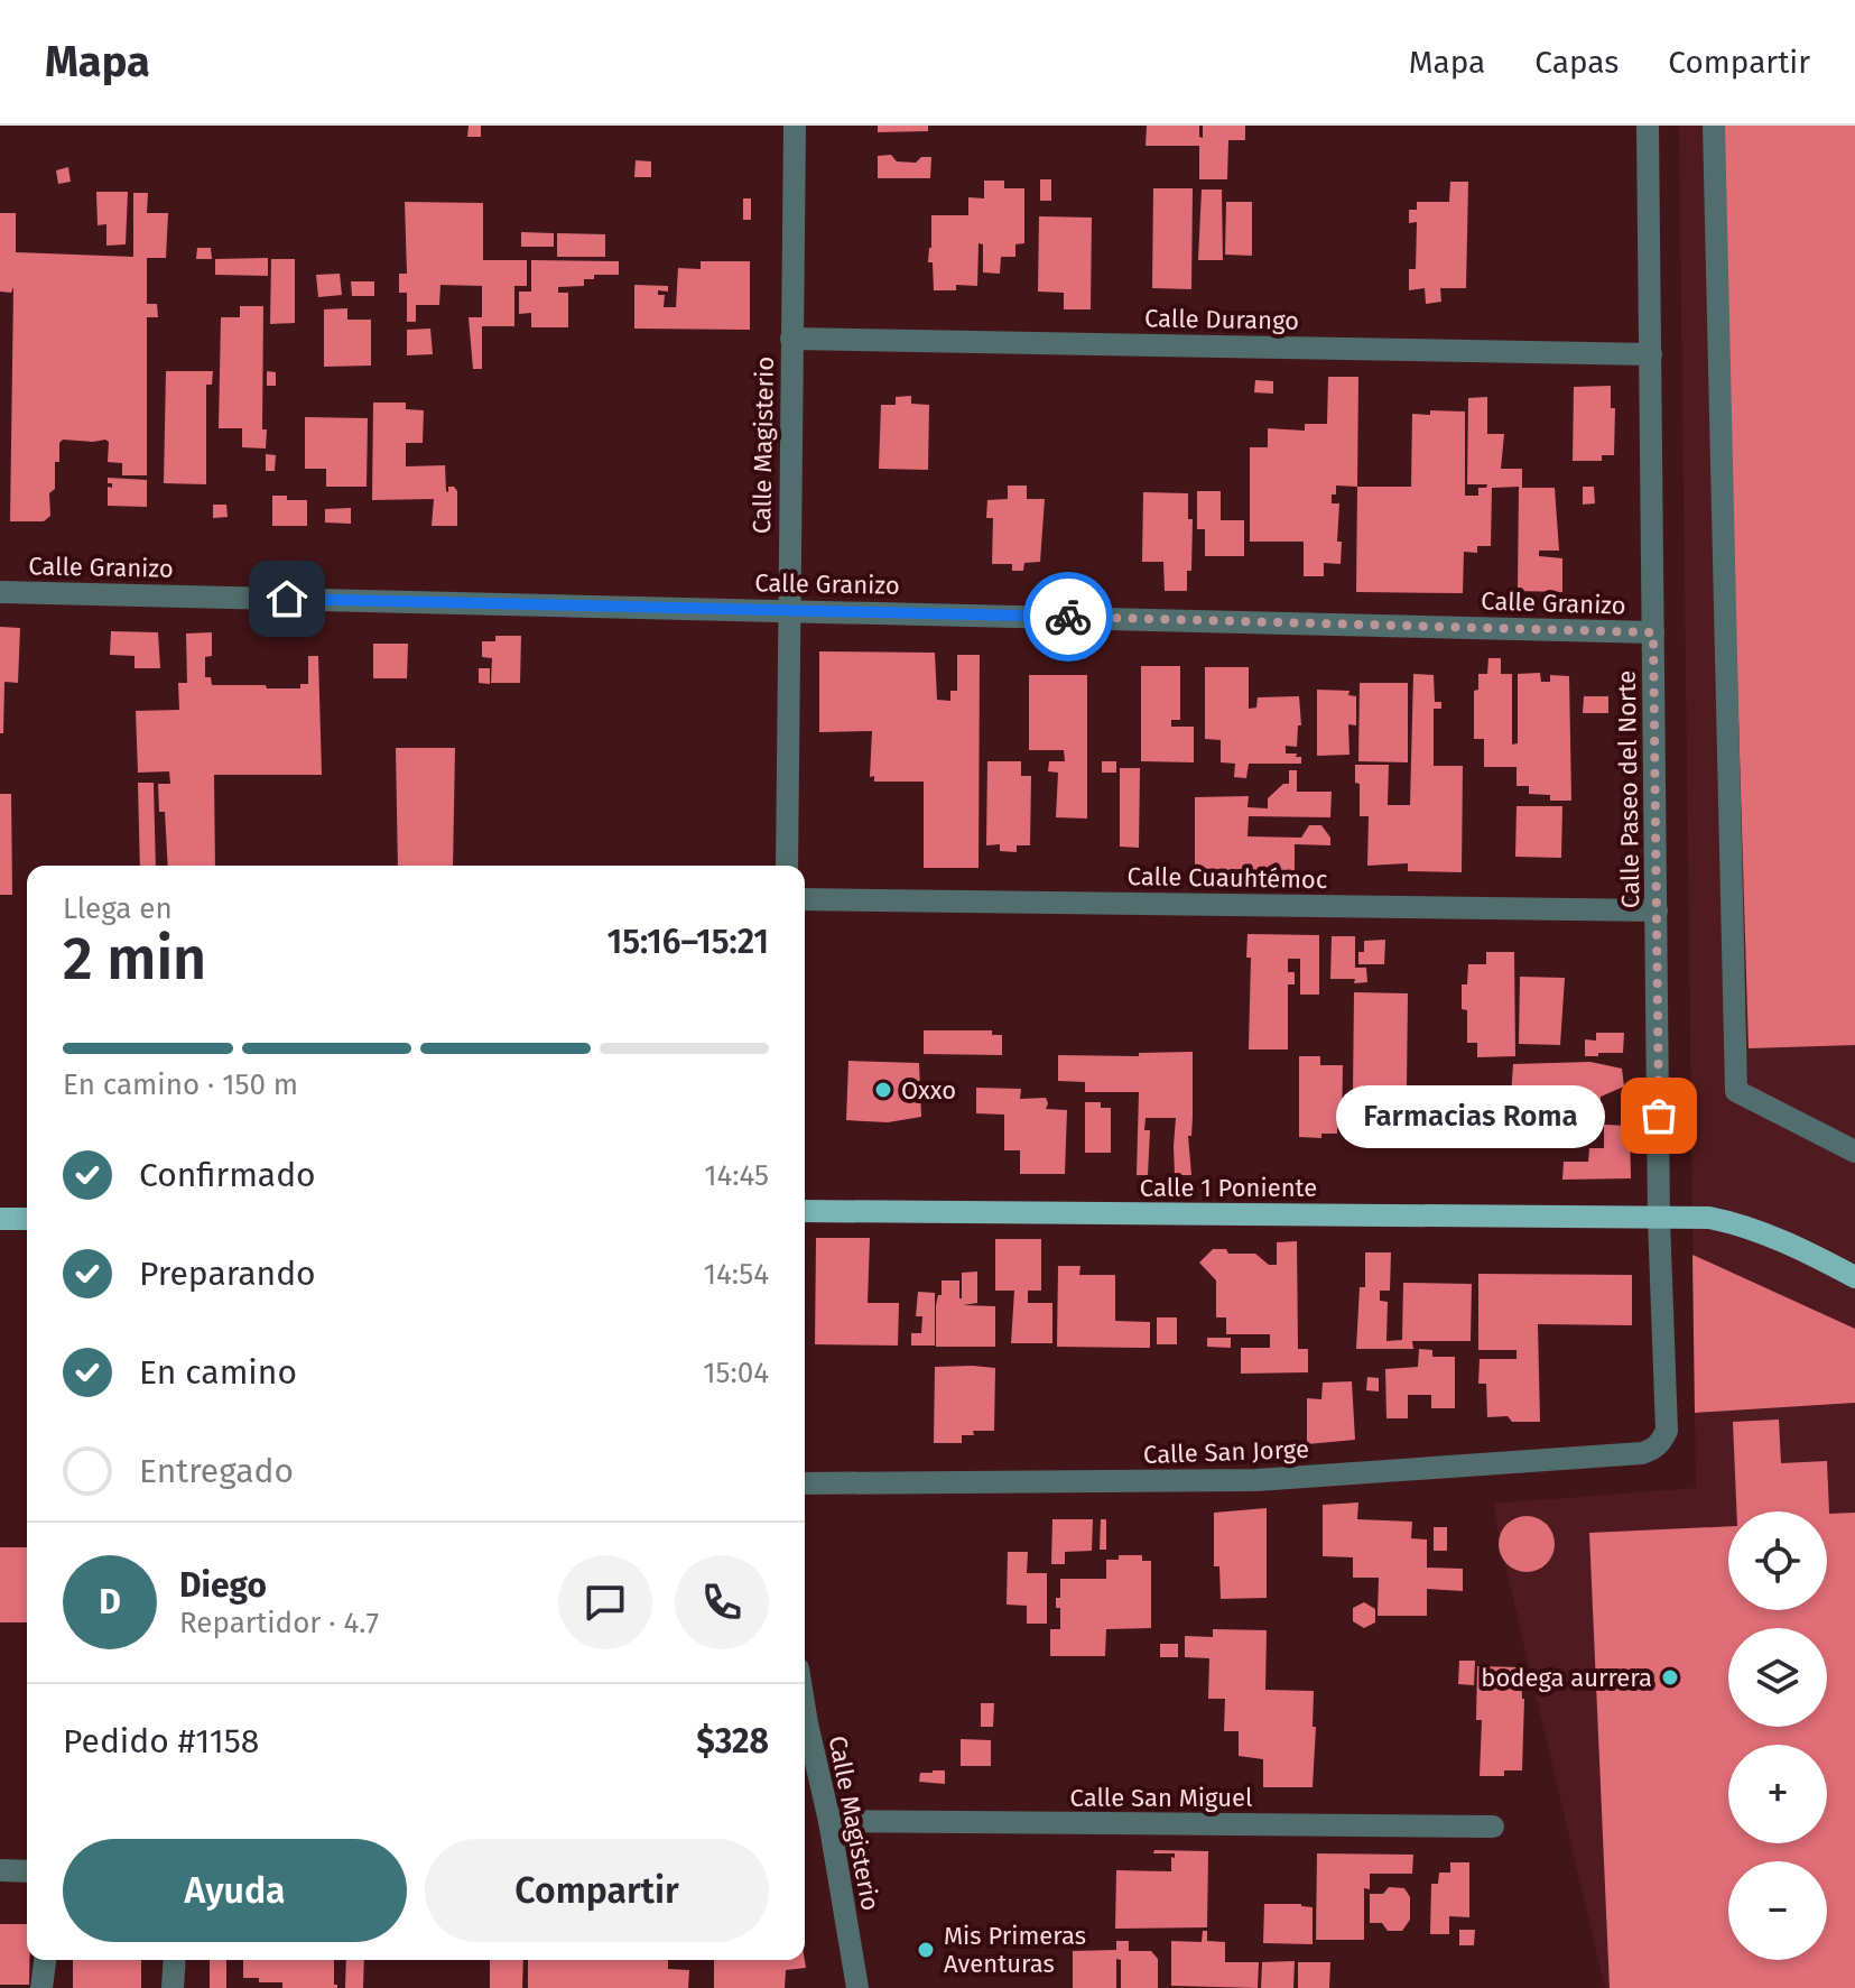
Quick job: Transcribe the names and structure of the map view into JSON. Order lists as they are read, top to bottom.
{
  "streets": {
    "main road": ["Calle 1 Poniente"],
    "street": [
      "Calle Durango",
      "Calle Magisterio",
      "Calle Granizo",
      "Calle Paseo del Norte",
      "Calle Cuauhtémoc",
      "Calle San Jorge",
      "Calle San Miguel"
    ]
  },
  "crossings": [
    ["Calle Durango", "Calle Magisterio"],
    ["Calle Durango", "Calle Paseo del Norte"],
    ["Calle Magisterio", "Calle Granizo"],
    ["Calle Magisterio", "Calle San Miguel"],
    ["Calle Granizo", "Calle Paseo del Norte"],
    ["Calle Paseo del Norte", "Calle Cuauhtémoc"],
    ["Calle Paseo del Norte", "Calle 1 Poniente"],
    ["Calle Paseo del Norte", "Calle San Jorge"]
  ],
  "places": [
    "Oxxo",
    "Farmacias Roma",
    "bodega aurrera",
    "Mis Primeras Aventuras"
  ],
  "page": {
    "header": "Mapa",
    "nav": ["Mapa", "Capas", "Compartir"],
    "heading": ["2 min", "Llega en", "15:16–15:21"],
    "panel": [
      "Diego",
      "Repartidor · 4.7",
      "Pedido #1158",
      "$328"
    ],
    "bar": "En camino · 150 m",
    "bubble": "Farmacias Roma",
    "list": [
      ["Confirmado", "14:45"],
      ["Preparando", "14:54"],
      ["En camino", "15:04"],
      "Entregado"
    ],
    "map_buttons": ["+", "−"],
    "round": "D",
    "buttons": ["Ayuda", "Compartir"]
  }
}
